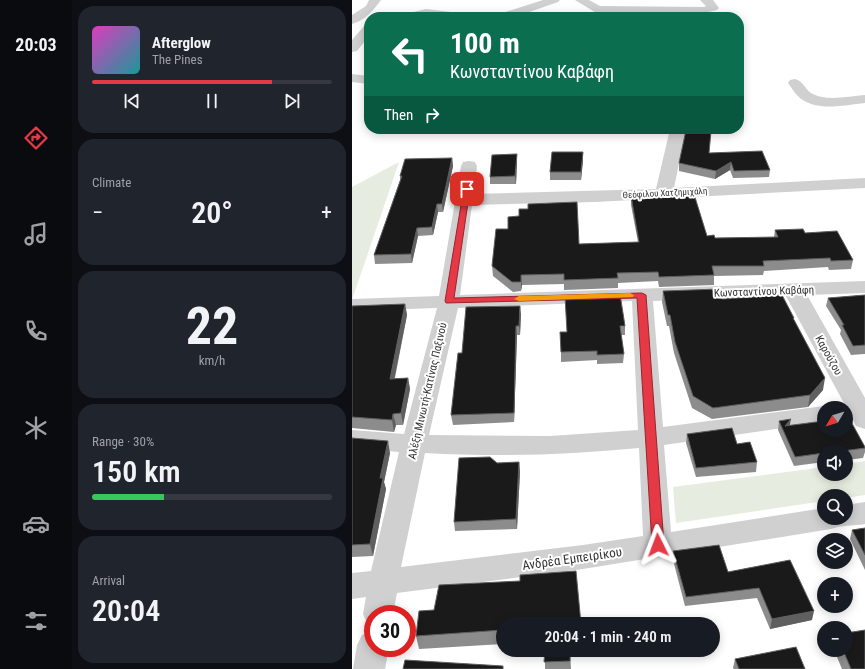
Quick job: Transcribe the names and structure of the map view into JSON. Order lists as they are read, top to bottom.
{
  "streets": {
    "street": [
      "Θεόφιλου Χατζημιχάλη",
      "Κωνσταντίνου Καβάφη",
      "Καρούζου",
      "Αλέξη Μινωτή-Κατίνας Παξινού",
      "Ανδρέα Εμπειρίκου"
    ]
  },
  "crossings": [
    ["Θεόφιλου Χατζημιχάλη", "Αλέξη Μινωτή-Κατίνας Παξινού"],
    ["Κωνσταντίνου Καβάφη", "Καρούζου"],
    ["Κωνσταντίνου Καβάφη", "Αλέξη Μινωτή-Κατίνας Παξινού"],
    ["Αλέξη Μινωτή-Κατίνας Παξινού", "Ανδρέα Εμπειρίκου"]
  ],
  "north": "bottom left",
  "page": {
    "tabs": "20:03",
    "turn": ["100 m", "Κωνσταντίνου Καβάφη"],
    "song": ["Afterglow", "The Pines"],
    "then": "Then",
    "tile": [
      "Climate",
      ["22", "km/h"],
      ["Range · 30%", "150 km"],
      ["Arrival", "20:04"]
    ],
    "heat": ["−", "20°", "+"],
    "map_buttons": ["+", "−"],
    "limit": "30",
    "trip": "20:04 · 1 min · 240 m"
  }
}
